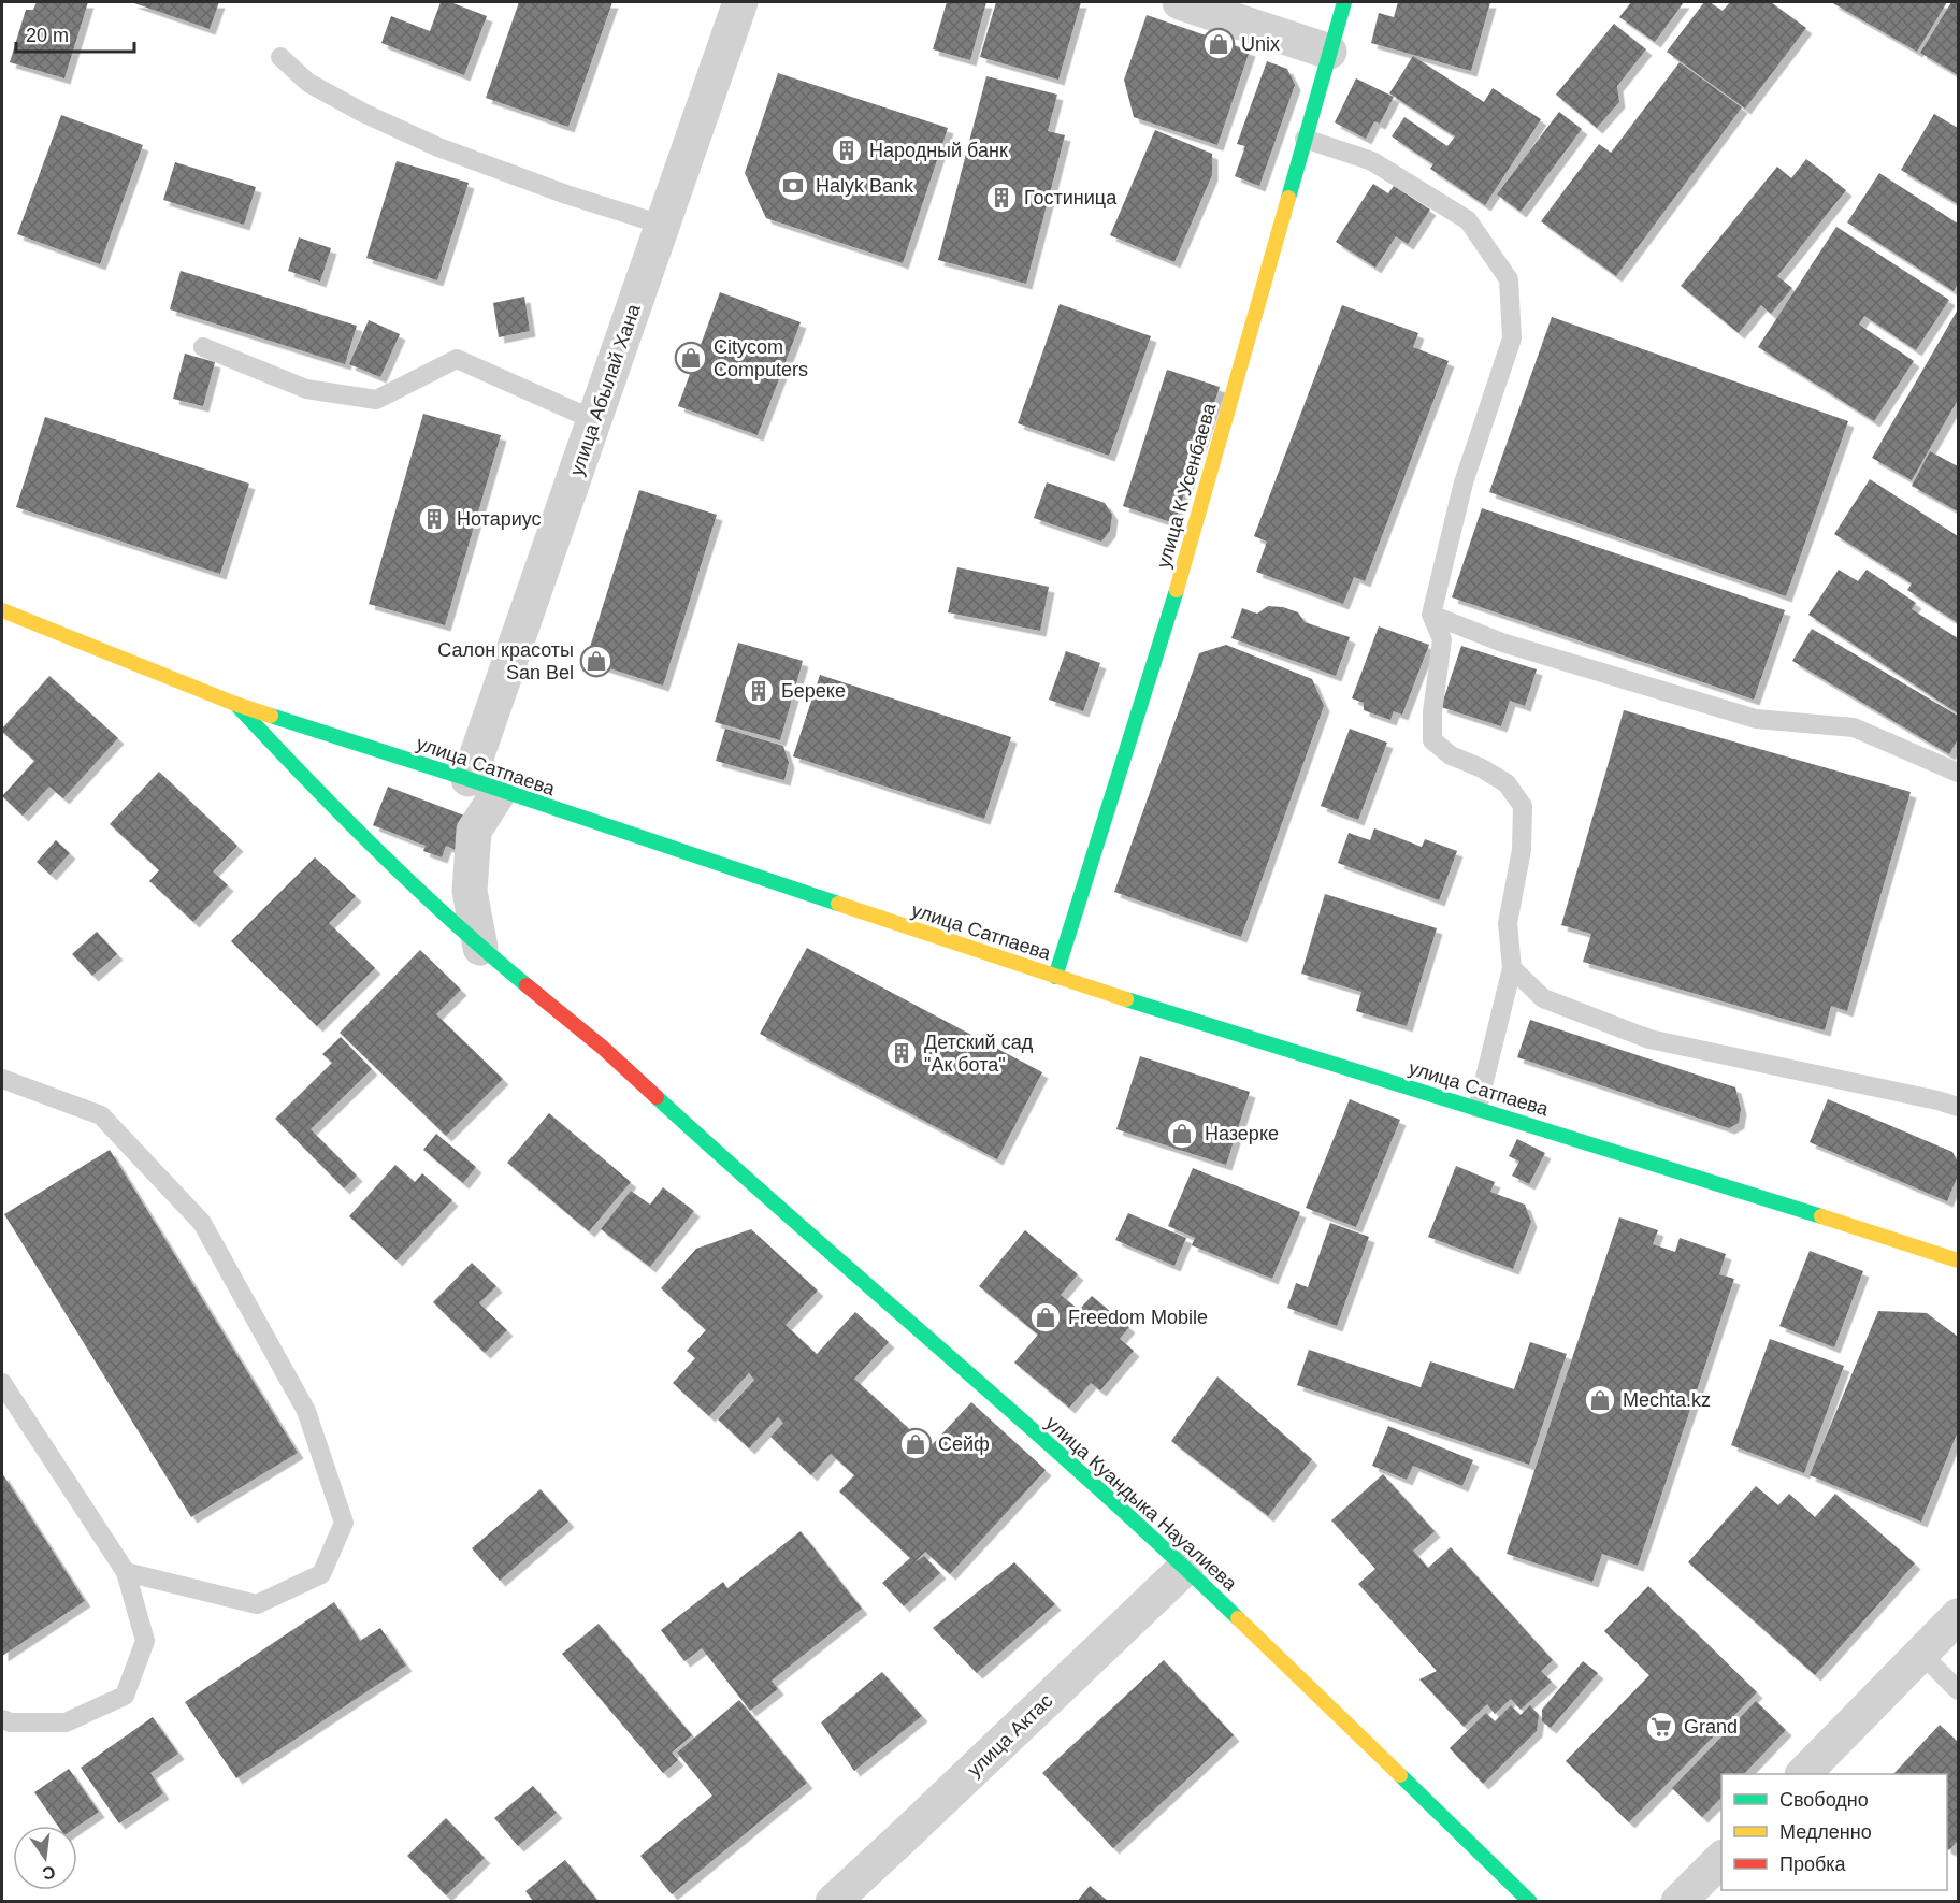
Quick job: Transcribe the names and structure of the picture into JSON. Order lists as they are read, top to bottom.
{
  "streets": {
    "street": [
      "улица Абылай Хана",
      "улица К Усенбаева",
      "улица Сатпаева",
      "улица Куандыка Науалиева",
      "улица Актас"
    ]
  },
  "crossings": [
    ["улица Абылай Хана", "улица Сатпаева"],
    ["улица Абылай Хана", "улица Куандыка Науалиева"],
    ["улица К Усенбаева", "улица Сатпаева"],
    ["улица Сатпаева", "улица Куандыка Науалиева"],
    ["улица Куандыка Науалиева", "улица Актас"]
  ],
  "places": {
    "shop": [
      "Unix",
      "Citycom Computers",
      "Салон красоты San Bel",
      "Назерке",
      "Freedom Mobile",
      "Mechta.kz",
      "Сейф"
    ],
    "building": [
      "Народный банк",
      "Гостиница",
      "Нотариус",
      "Береке",
      "Детский сад \"Ак бота\""
    ],
    "bank": ["Halyk Bank"],
    "supermarket": ["Grand"]
  },
  "legend": ["Свободно", "Медленно", "Пробка"],
  "scale_bar": "20 m",
  "north": "bottom"
}
